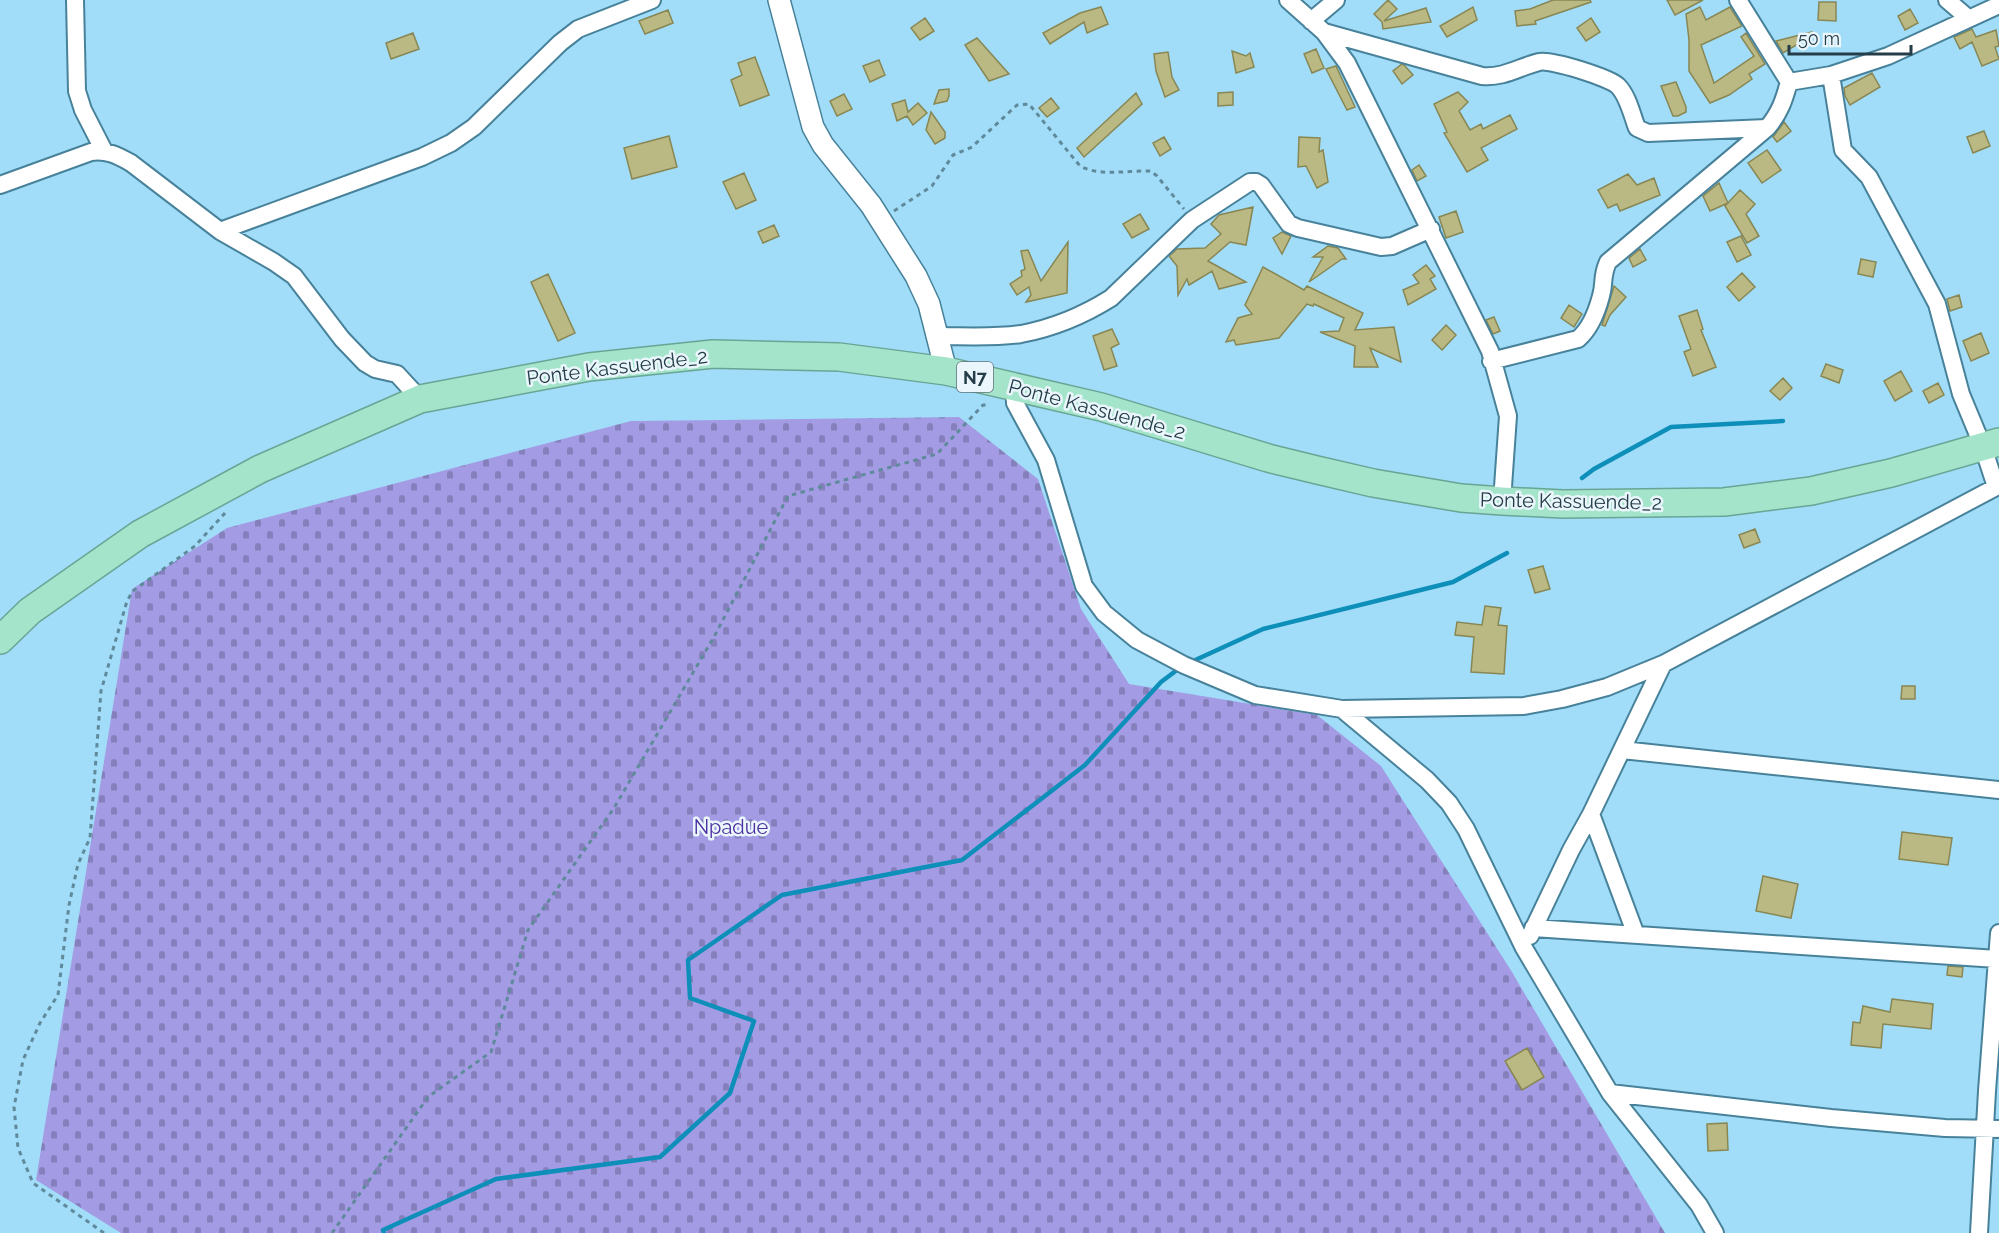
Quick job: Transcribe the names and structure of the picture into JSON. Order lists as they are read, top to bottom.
{
  "streets": {
    "highway": ["Ponte Kassuende_2", "N7"]
  },
  "parks": ["Npadue"],
  "scale_bar": "50 m"
}
